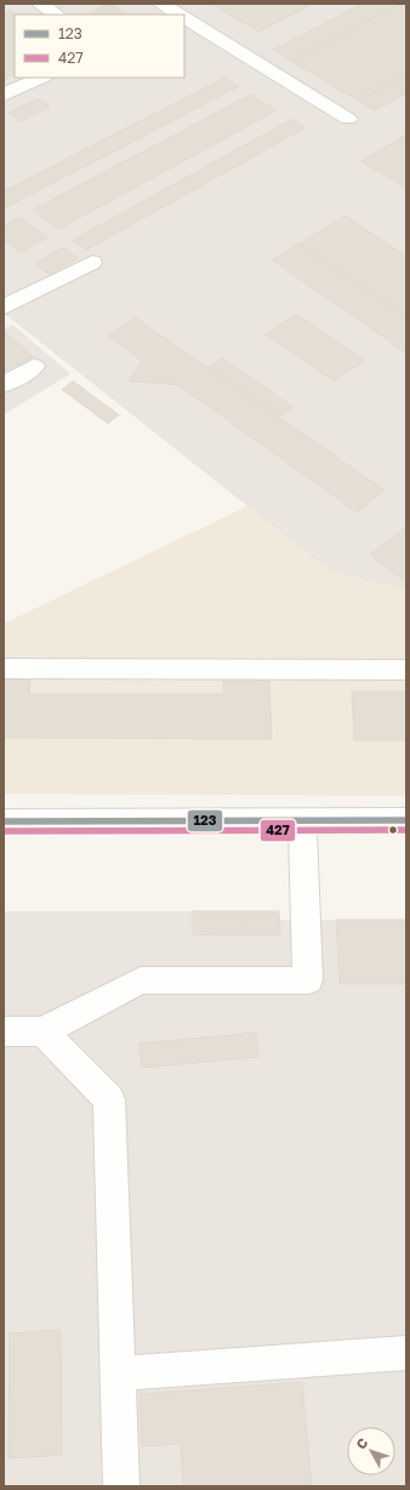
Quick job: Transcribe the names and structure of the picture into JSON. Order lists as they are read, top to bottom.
{
  "lines": ["transit line 123", "transit line 427"],
  "legend": ["123", "427"],
  "north": "top left"
}
